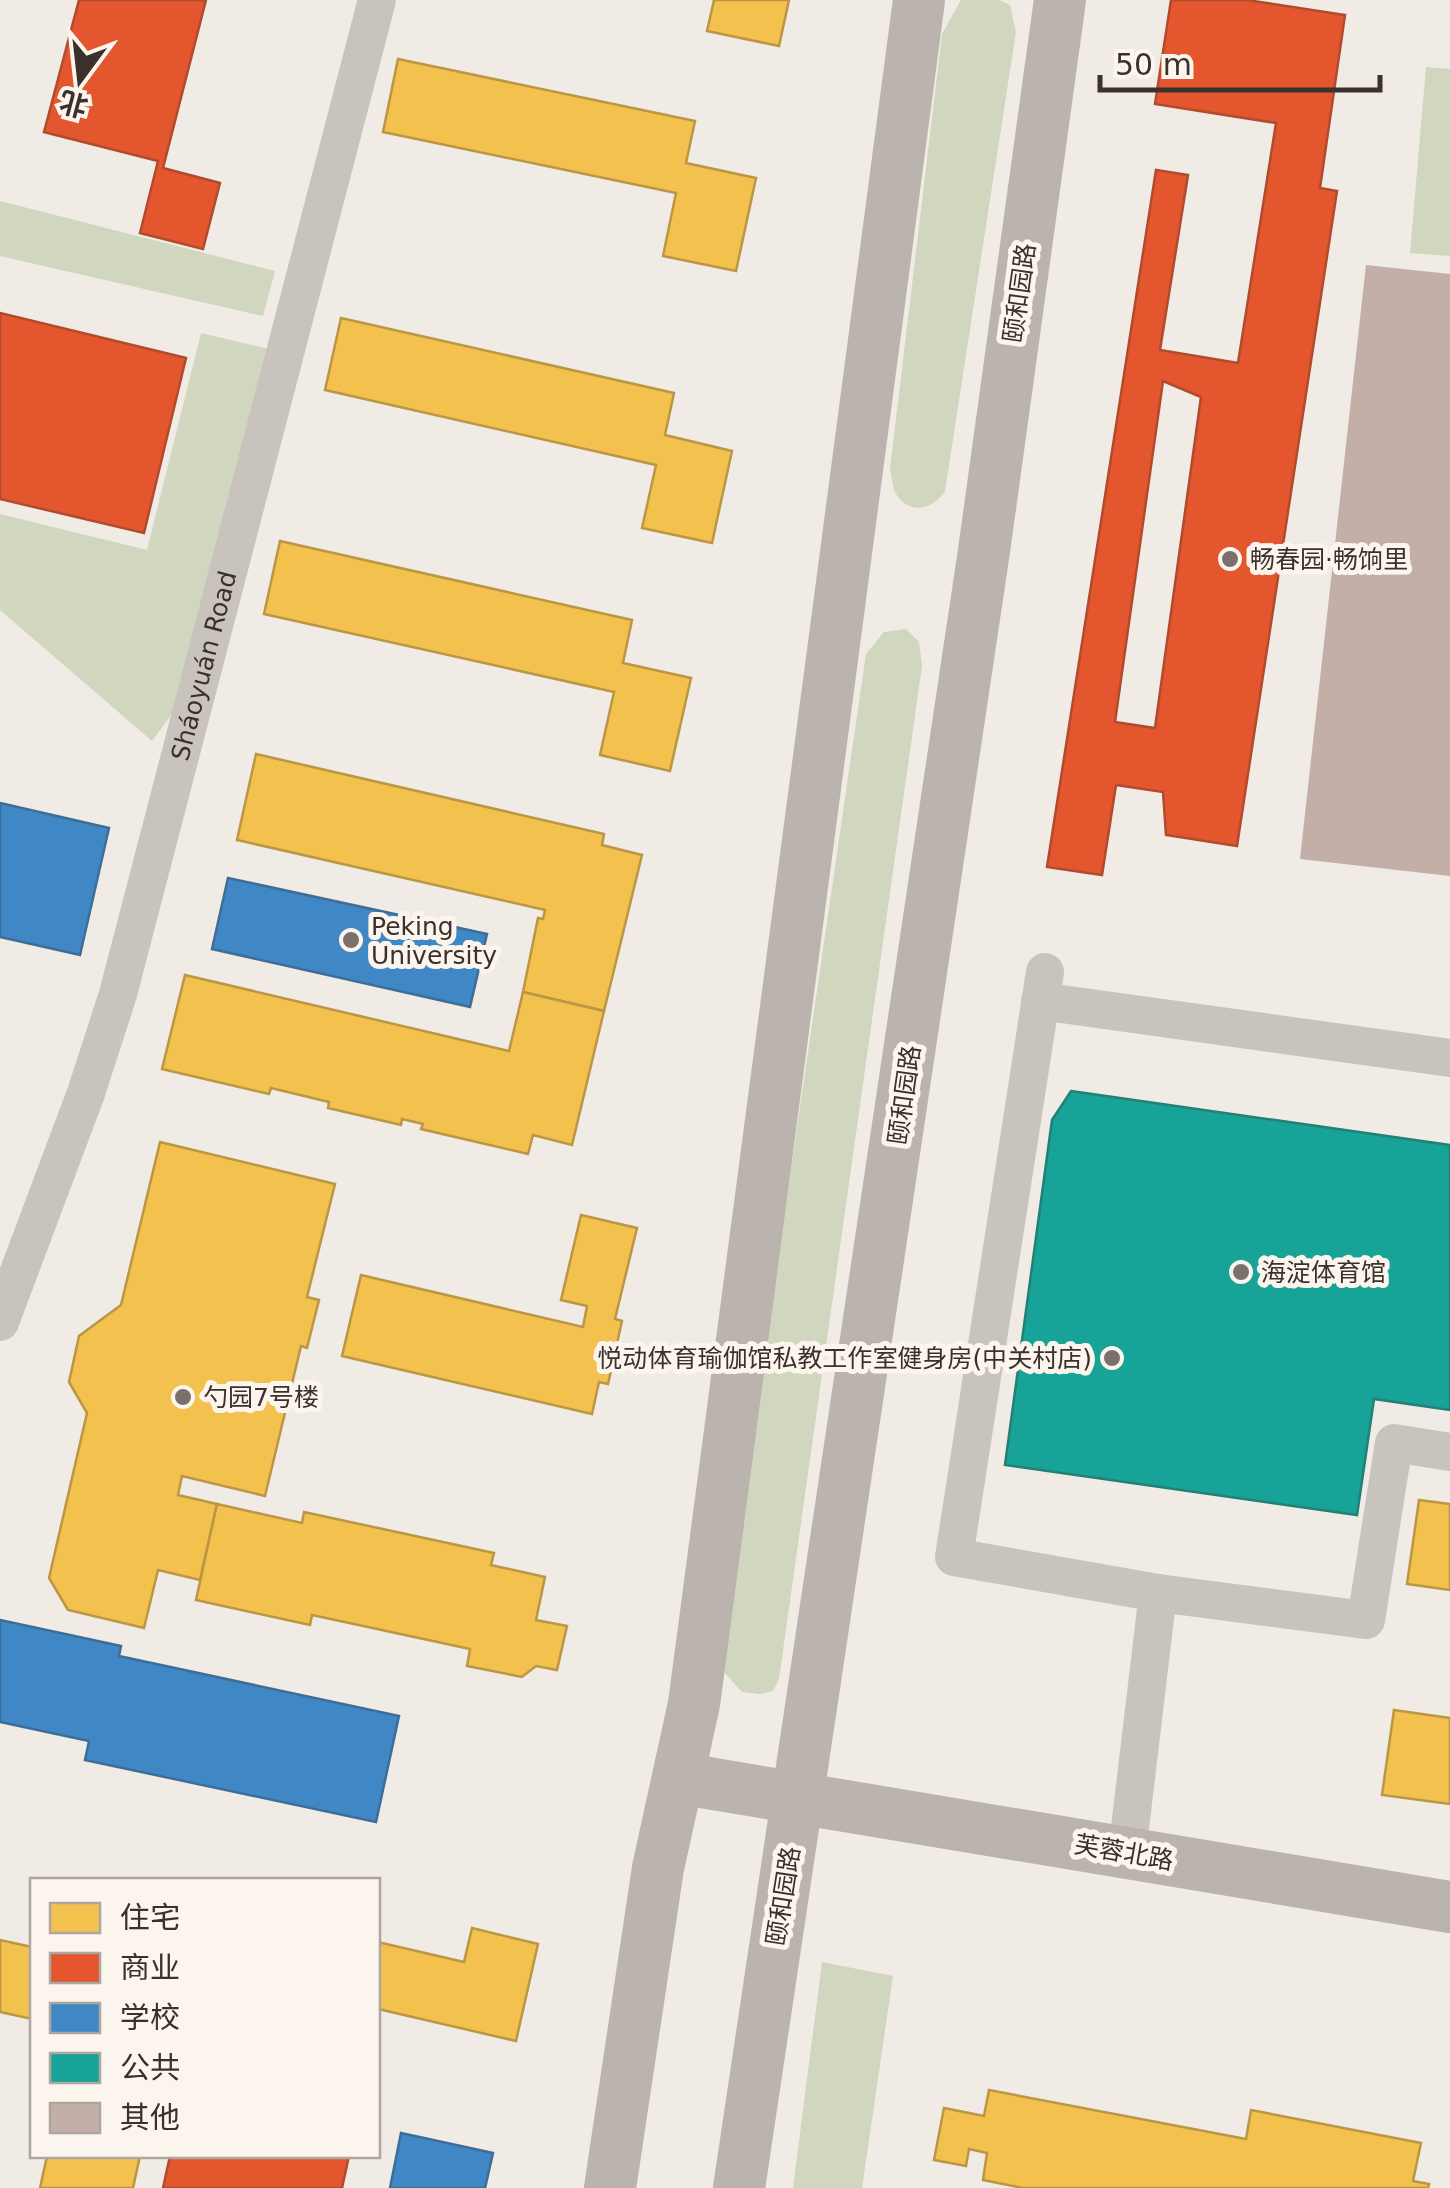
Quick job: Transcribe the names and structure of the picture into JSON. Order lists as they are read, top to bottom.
{
  "streets": {
    "street": ["颐和园路", "Sháoyuán Road", "芙蓉北路"]
  },
  "crossings": [
    ["颐和园路", "芙蓉北路"]
  ],
  "places": [
    "畅春园·畅饷里",
    "Peking University",
    "海淀体育馆",
    "悦动体育瑜伽馆私教工作室健身房(中关村店)",
    "勺园7号楼"
  ],
  "legend": [
    "住宅",
    "商业",
    "学校",
    "公共",
    "其他"
  ],
  "scale_bar": "50 m",
  "north": "bottom"
}
